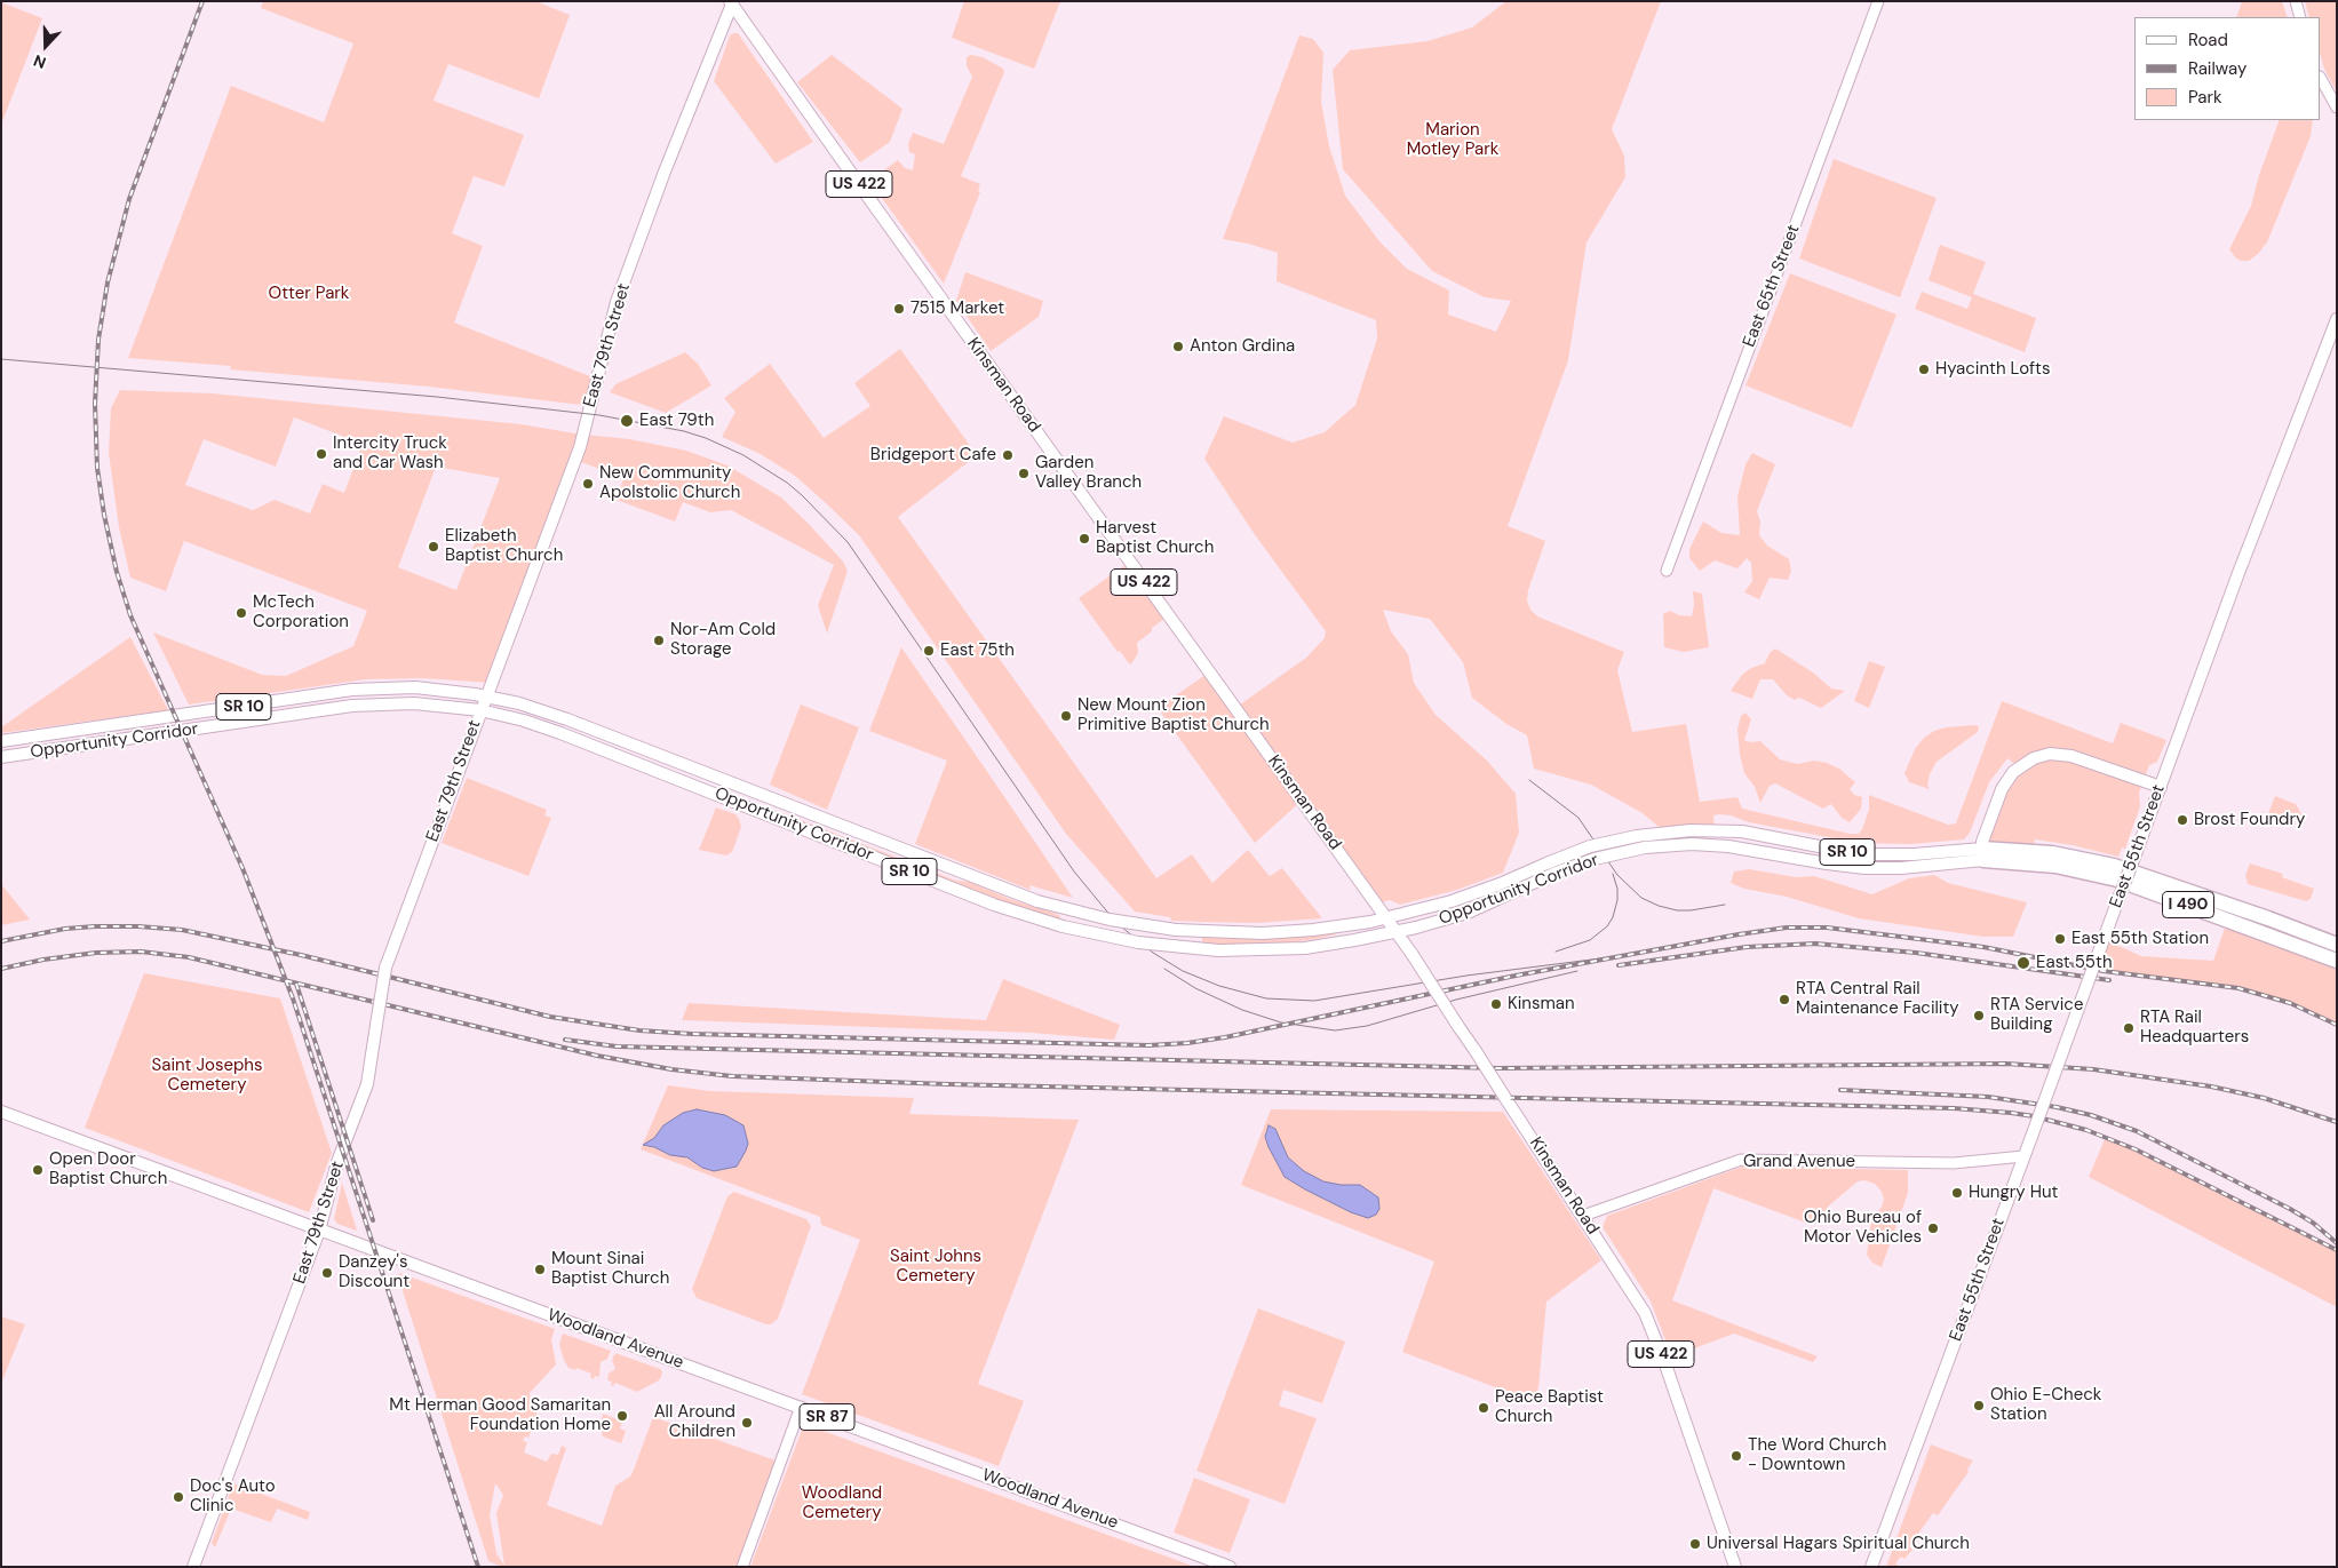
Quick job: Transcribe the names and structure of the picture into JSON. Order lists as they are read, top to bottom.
{
  "streets": {
    "highway": ["I 490"],
    "main road": [
      "US 422",
      "East 79th Street",
      "Kinsman Road",
      "SR 10",
      "Opportunity Corridor",
      "East 55th Street",
      "Woodland Avenue",
      "SR 87"
    ],
    "street": ["East 65th Street", "Grand Avenue"]
  },
  "crossings": [
    ["East 79th Street", "Kinsman Road"],
    ["East 79th Street", "Opportunity Corridor"],
    ["East 79th Street", "Woodland Avenue"],
    ["Kinsman Road", "Opportunity Corridor"],
    ["Kinsman Road", "Grand Avenue"],
    ["Opportunity Corridor", "I 490"],
    ["East 55th Street", "Grand Avenue"]
  ],
  "parks": [
    "Marion Motley Park",
    "Otter Park",
    "Saint Josephs Cemetery",
    "Saint Johns Cemetery",
    "Woodland Cemetery"
  ],
  "places": [
    "7515 Market",
    "Anton Grdina",
    "Hyacinth Lofts",
    "East 79th",
    "Intercity Truck and Car Wash",
    "Bridgeport Cafe",
    "Garden Valley Branch",
    "New Community Apolstolic Church",
    "Harvest Baptist Church",
    "Elizabeth Baptist Church",
    "McTech Corporation",
    "Nor-Am Cold Storage",
    "East 75th",
    "New Mount Zion Primitive Baptist Church",
    "Brost Foundry",
    "East 55th Station",
    "East 55th",
    "RTA Central Rail Maintenance Facility",
    "Kinsman",
    "RTA Service Building",
    "RTA Rail Headquarters",
    "Open Door Baptist Church",
    "Hungry Hut",
    "Ohio Bureau of Motor Vehicles",
    "Mount Sinai Baptist Church",
    "Danzey's Discount",
    "Ohio E-Check Station",
    "Peace Baptist Church",
    "Mt Herman Good Samaritan Foundation Home",
    "All Around Children",
    "The Word Church - Downtown",
    "Doc's Auto Clinic",
    "Universal Hagars Spiritual Church"
  ],
  "legend": ["Road", "Railway", "Park"],
  "north": "bottom"
}
